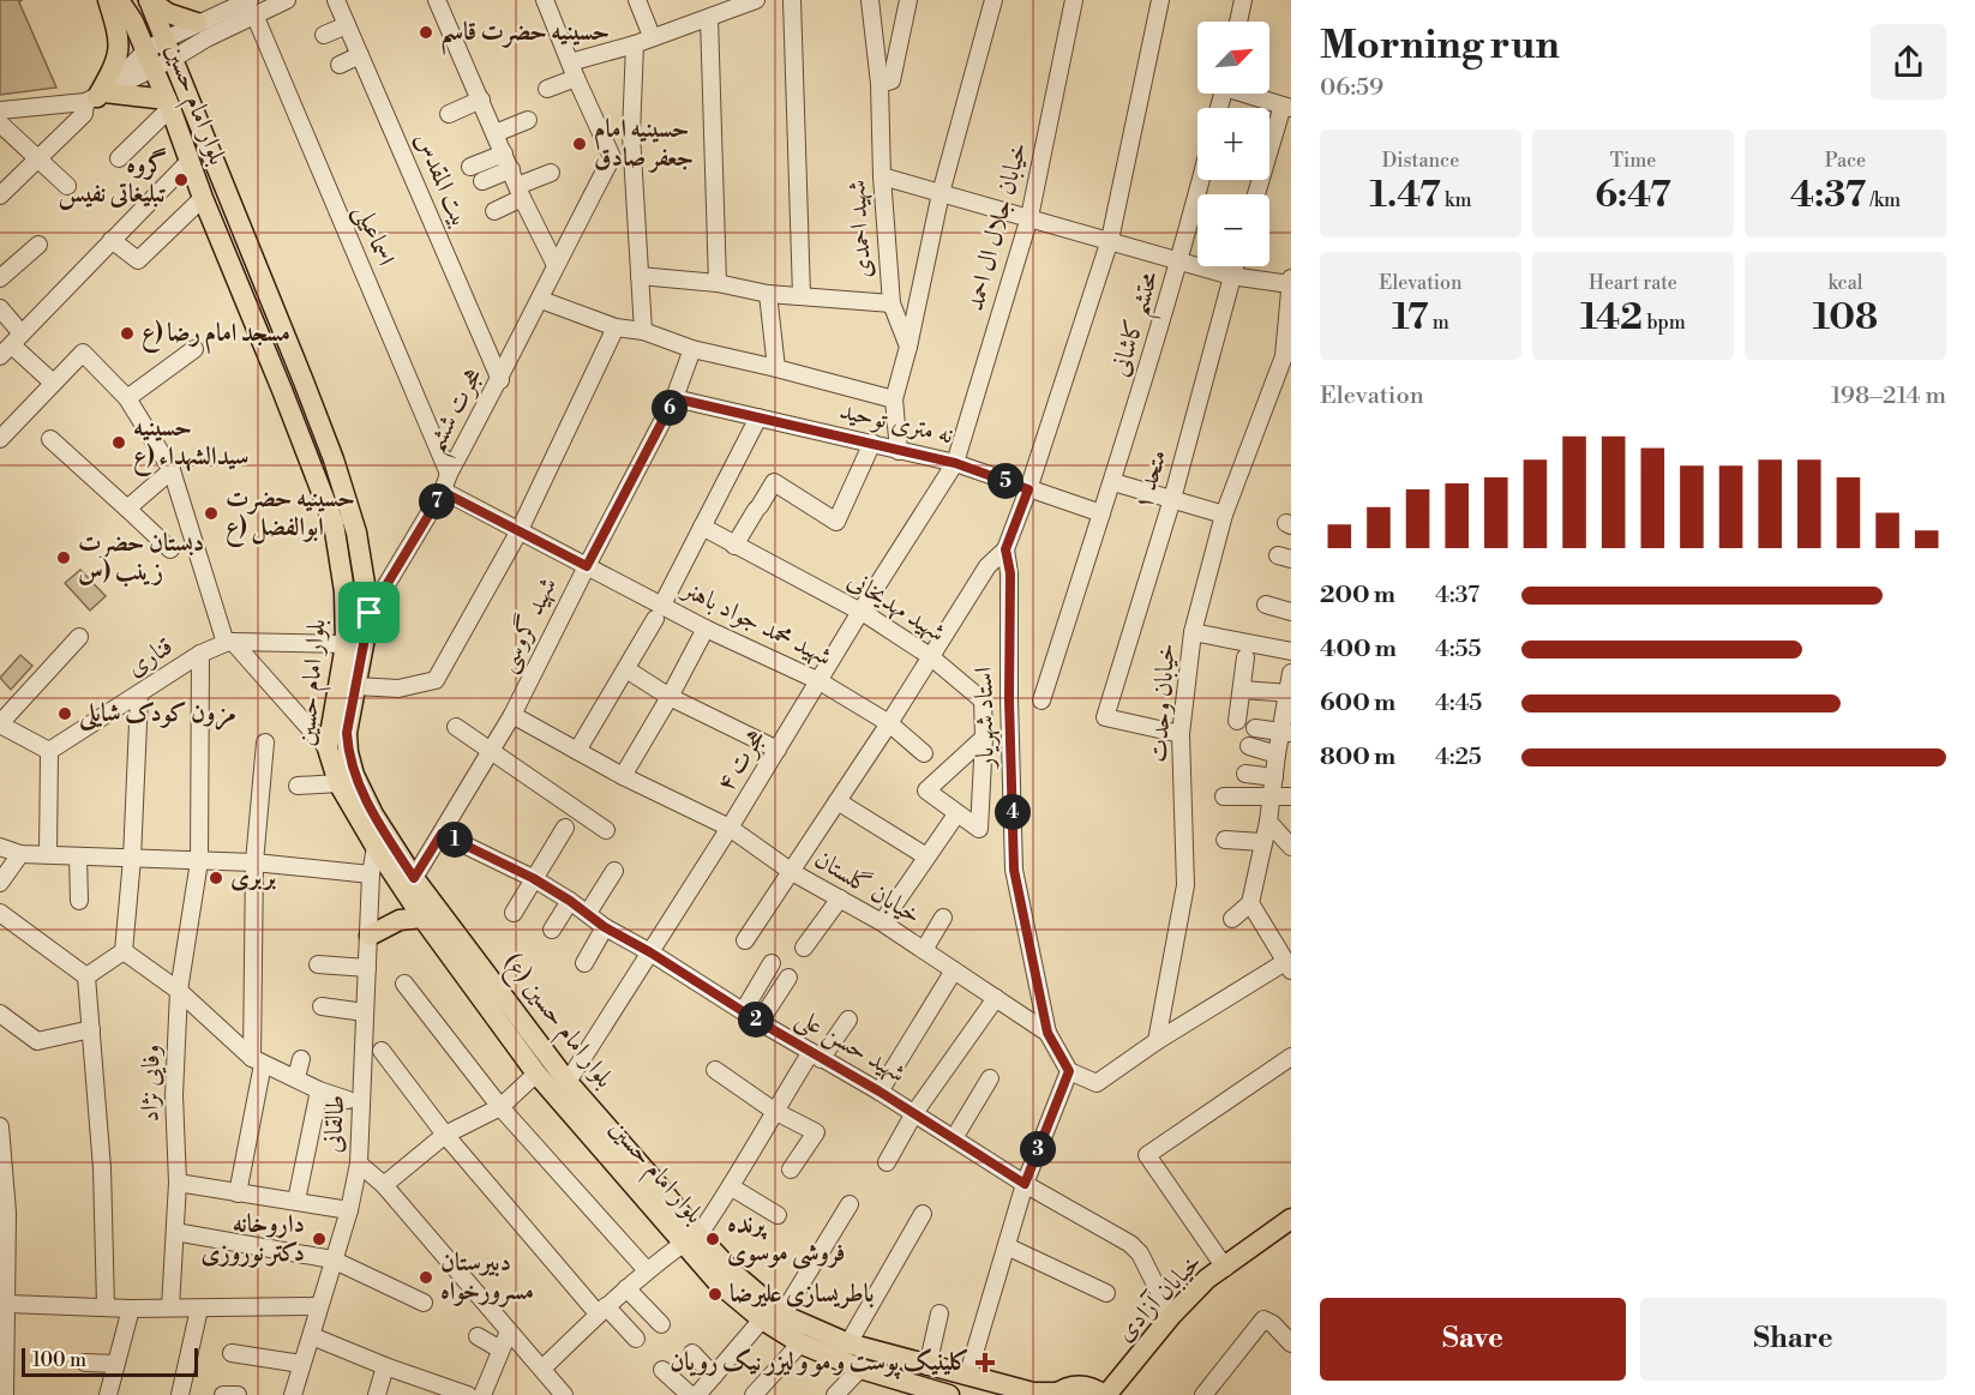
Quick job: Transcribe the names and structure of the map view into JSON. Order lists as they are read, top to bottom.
{
  "streets": {
    "main road": ["بلوار امام حسین", "بلوار امام حسین (ع)", "خیابان آزادی"],
    "street": [
      "بیت المقدس",
      "خیابان جلال ال احمد",
      "شهید احمدی",
      "اسماعیلی",
      "محتشم کاشانی",
      "هجرت ششم",
      "نه متری توحید",
      "متحد ۱",
      "شهید مهدیخانی",
      "شهید محمد جواد باهنر",
      "شهید گروسی",
      "قناری",
      "خیابان وحدت",
      "استاد شهریار",
      "هجرت ۴",
      "خیابان گلستان",
      "شهید حسن علی",
      "وفایی نژاد",
      "طالقانی"
    ]
  },
  "crossings": [
    ["بلوار امام حسین", "هجرت ششم"],
    ["بلوار امام حسین", "قناری"],
    ["بلوار امام حسین", "بلوار امام حسین (ع)"],
    ["بلوار امام حسین", "طالقانی"],
    ["بیت المقدس", "هجرت ششم"],
    ["خیابان جلال ال احمد", "نه متری توحید"],
    ["خیابان جلال ال احمد", "هجرت ۴"],
    ["اسماعیلی", "هجرت ششم"],
    ["محتشم کاشانی", "نه متری توحید"],
    ["هجرت ششم", "شهید محمد جواد باهنر"],
    ["هجرت ششم", "بلوار امام حسین (ع)"],
    ["نه متری توحید", "شهید گروسی"],
    ["نه متری توحید", "استاد شهریار"],
    ["نه متری توحید", "هجرت ۴"],
    ["متحد ۱", "خیابان وحدت"],
    ["شهید مهدیخانی", "هجرت ۴"],
    ["شهید محمد جواد باهنر", "شهید گروسی"],
    ["شهید محمد جواد باهنر", "هجرت ۴"],
    ["شهید گروسی", "خیابان گلستان"],
    ["شهید گروسی", "بلوار امام حسین (ع)"],
    ["شهید گروسی", "شهید حسن علی"],
    ["قناری", "وفایی نژاد"],
    ["استاد شهریار", "خیابان گلستان"],
    ["هجرت ۴", "خیابان گلستان"],
    ["هجرت ۴", "بلوار امام حسین (ع)"],
    ["هجرت ۴", "شهید حسن علی"],
    ["بلوار امام حسین (ع)", "خیابان آزادی"],
    ["شهید حسن علی", "خیابان آزادی"]
  ],
  "places": {
    "other": [
      "حسینیه حضرت قاسم",
      "حسینیه امام جعفر صادق",
      "گروه تبلیغاتی نفیس",
      "مسجد امام رضا (ع",
      "حسینیه سیدالشهداء (ع",
      "حسینیه حضرت ابوالفضل (ع",
      "دبستان حضرت زینب (س",
      "مزون کودک شایلی",
      "بربری",
      "داروخانه دکتر نوروزی",
      "پرنده فروشی موسوی",
      "دبیرستان مسرورخواه",
      "باطریسازی علیرضا"
    ],
    "health": ["کلینیک پوست و مو و لیزر نیک رویان"]
  },
  "scale_bar": "100 m",
  "north": "top right",
  "page": {
    "heading": ["Morning run", "06:59"],
    "map_buttons": ["+", "−"],
    "stats": [
      ["Distance", "1.47 km"],
      ["Time", "6:47"],
      ["Pace", "4:37 /km"],
      ["Elevation", "17 m"],
      ["Heart rate", "142 bpm"],
      ["kcal", "108"]
    ],
    "chart": ["Elevation", "198–214 m"],
    "pins": [
      "6",
      "5",
      "7",
      "4",
      "1",
      "2",
      "3"
    ],
    "list": [
      {
        "name": "200 m",
        "note": "4:37"
      },
      {
        "name": "400 m",
        "note": "4:55"
      },
      {
        "name": "600 m",
        "note": "4:45"
      },
      {
        "name": "800 m",
        "note": "4:25"
      }
    ],
    "buttons": ["Save", "Share"],
    "scale": "100 m"
  }
}
